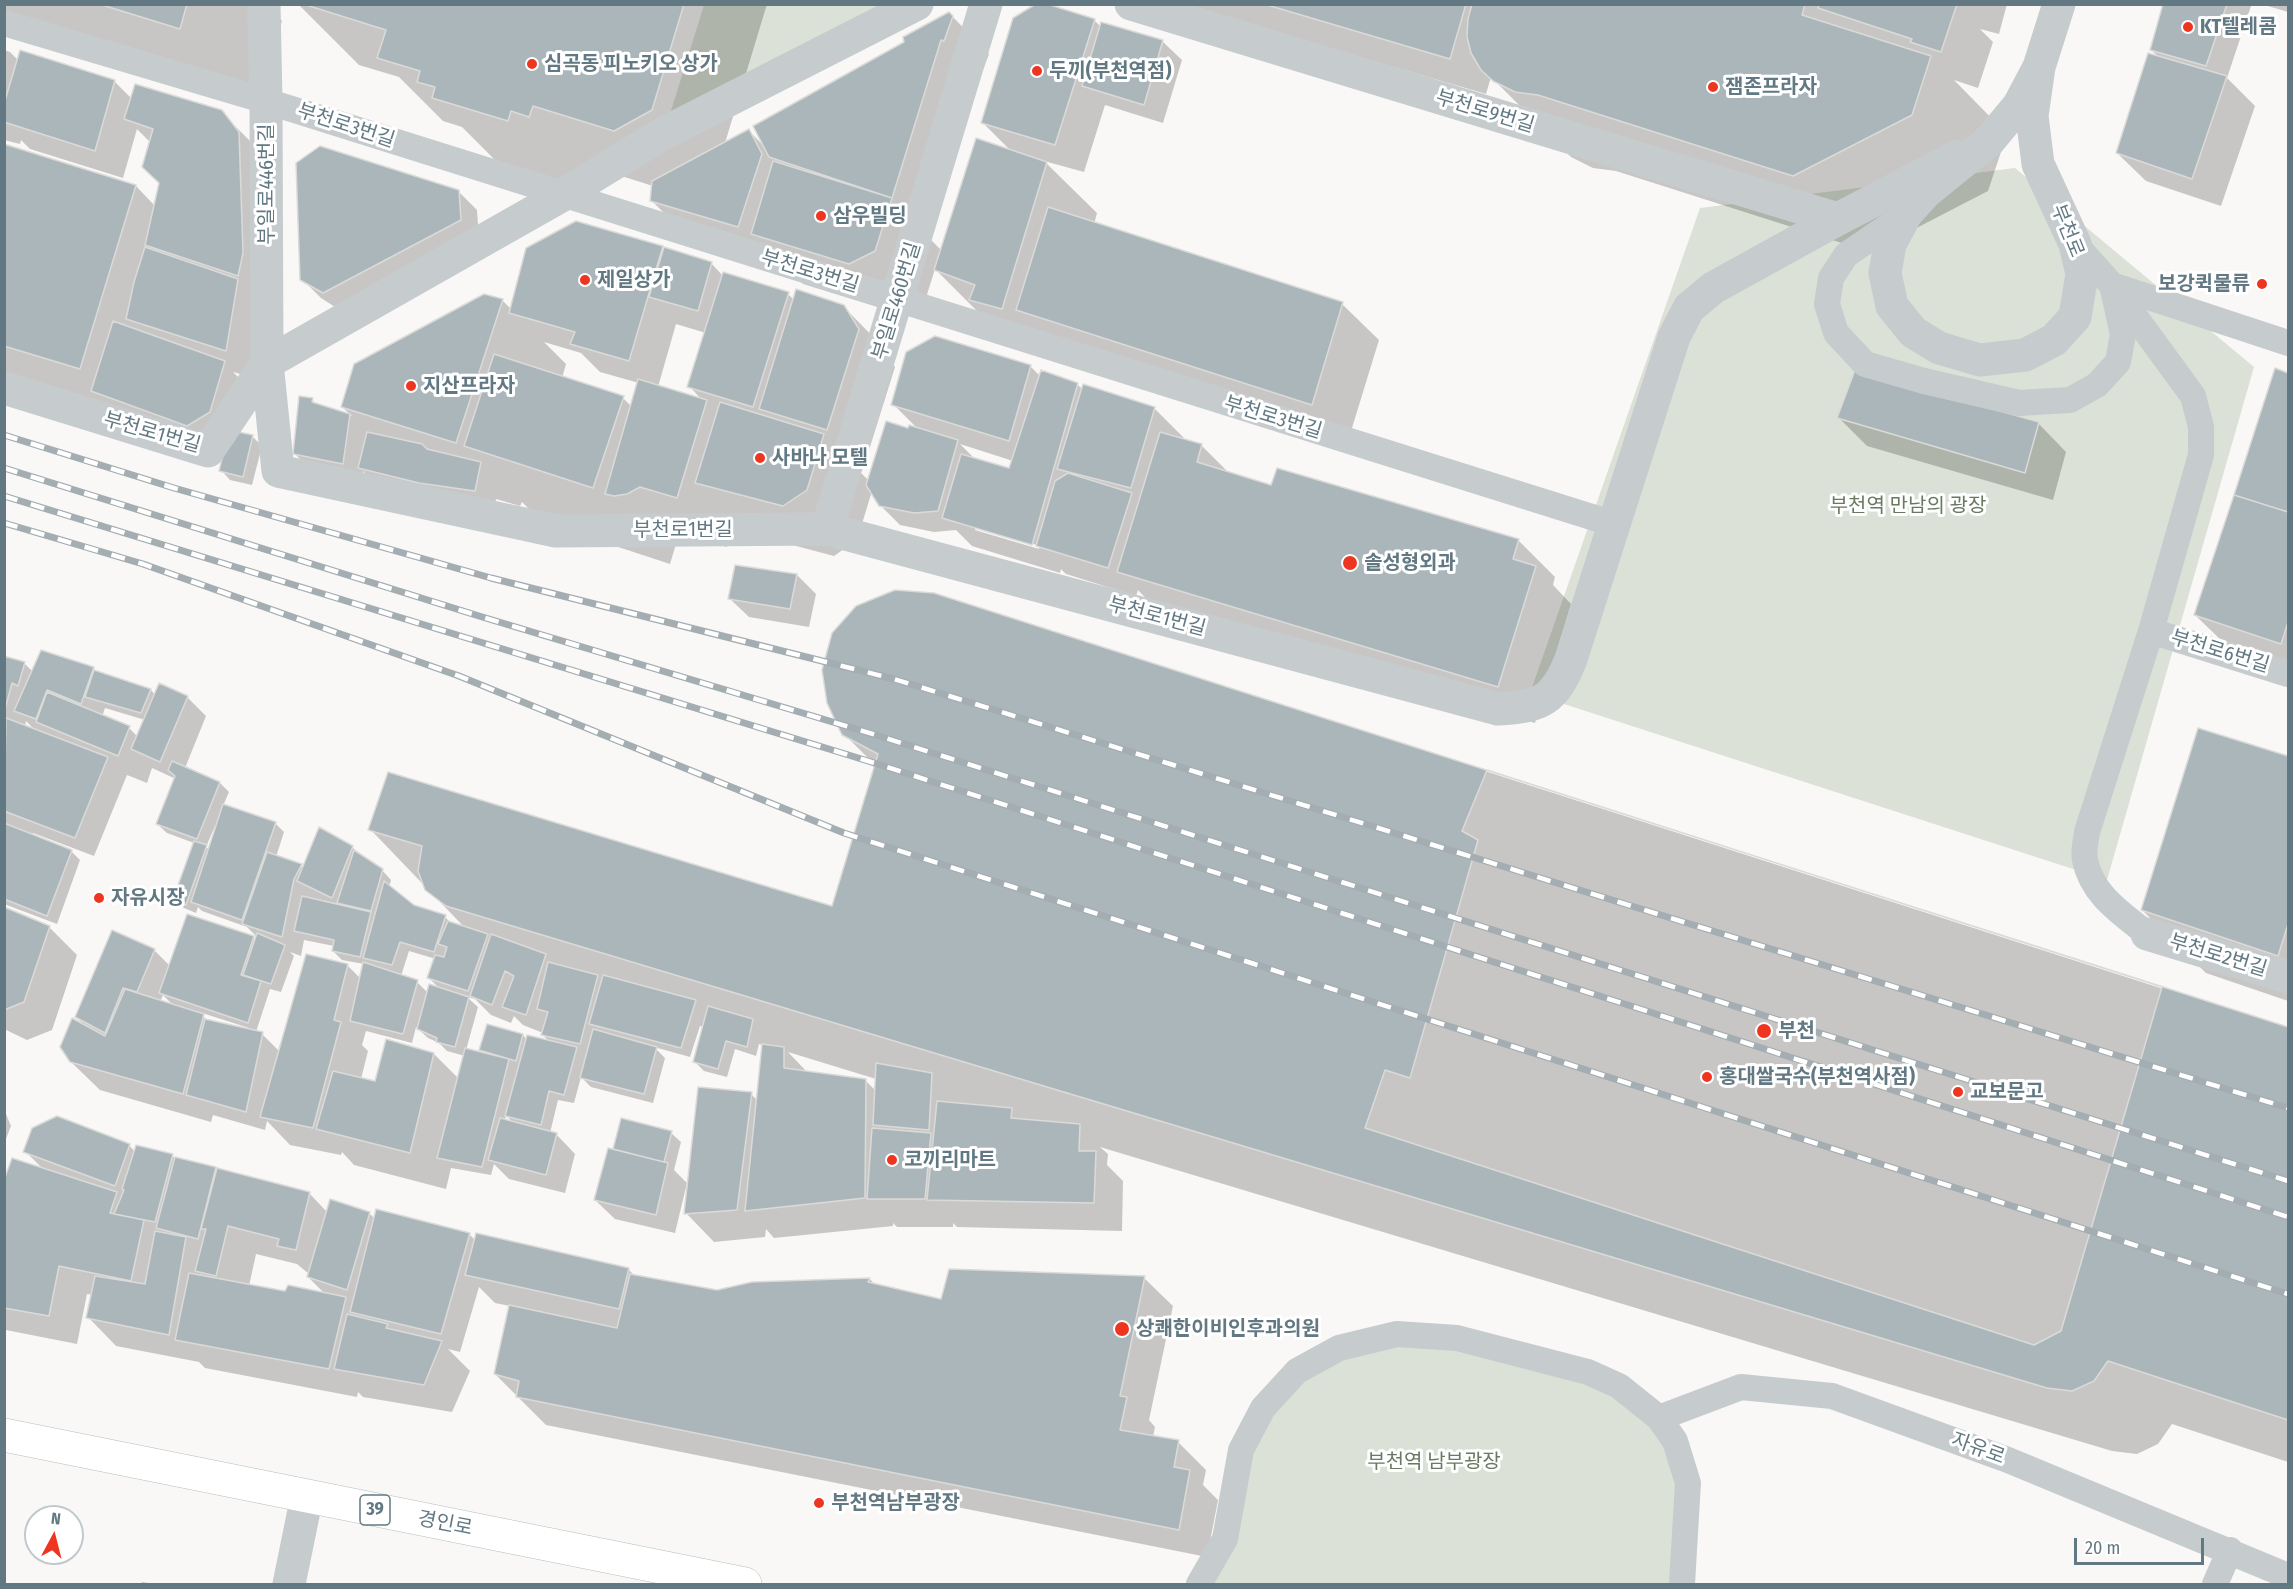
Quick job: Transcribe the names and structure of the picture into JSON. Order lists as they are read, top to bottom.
{
  "streets": {
    "main road": ["39", "경인로"],
    "street": [
      "부천로9번길",
      "부일로446번길",
      "부천로",
      "부일로460번길",
      "부천로1번길",
      "부천로2번길"
    ],
    "lane": ["부천로3번길", "부천로6번길", "자유로"]
  },
  "crossings": [
    ["부천로3번길", "부일로446번길"],
    ["부천로3번길", "부일로460번길"],
    ["부천로3번길", "부천로1번길"],
    ["부일로446번길", "부천로1번길"],
    ["부일로460번길", "부천로1번길"]
  ],
  "parks": ["부천역 만남의 광장", "부천역 남부광장"],
  "places": [
    "KT텔레콤",
    "심곡동 피노키오 상가",
    "두끼(부천역점)",
    "잼존프라자",
    "삼우빌딩",
    "제일상가",
    "보강퀵물류",
    "지산프라자",
    "사바나 모텔",
    "솔성형외과",
    "자유시장",
    "부천",
    "홍대쌀국수(부천역사점)",
    "교보문고",
    "코끼리마트",
    "상쾌한이비인후과의원",
    "부천역남부광장"
  ],
  "scale_bar": "20 m",
  "north": "top"
}
